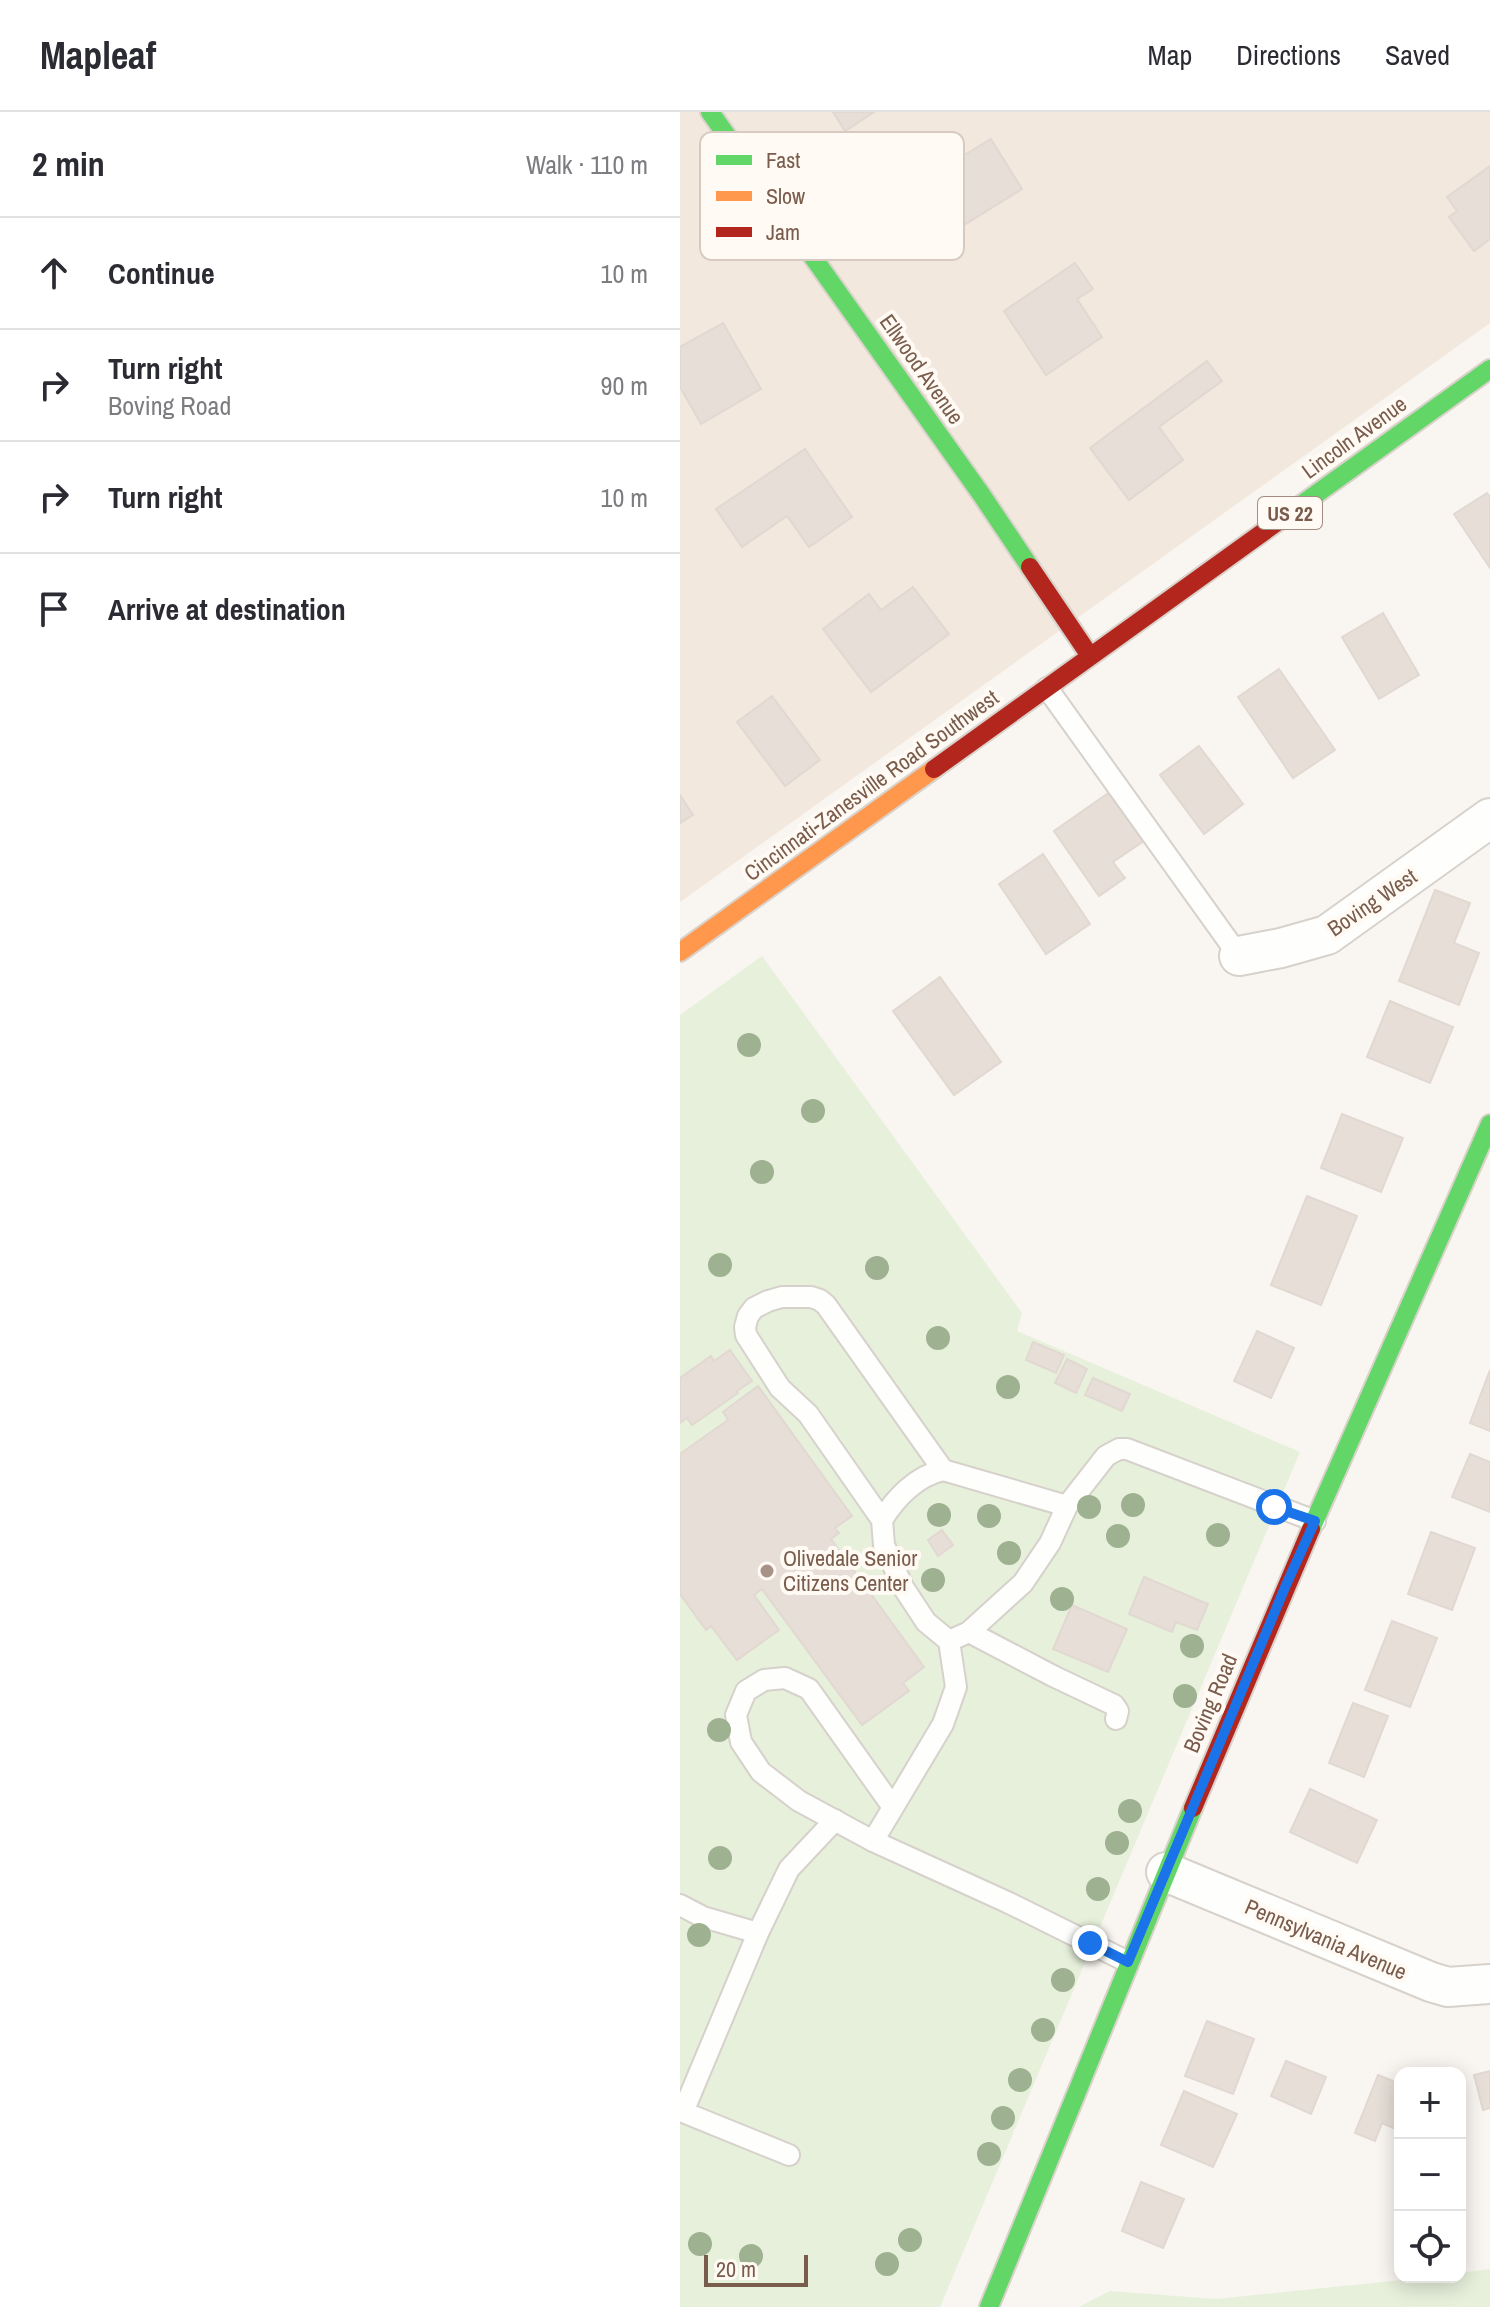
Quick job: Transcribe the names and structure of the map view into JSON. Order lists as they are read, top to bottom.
{
  "streets": {
    "street": [
      "Ellwood Avenue",
      "Lincoln Avenue",
      "US 22",
      "Cincinnati-Zanesville Road Southwest",
      "Boving West",
      "Boving Road",
      "Pennsylvania Avenue"
    ]
  },
  "crossings": [
    ["Ellwood Avenue", "Lincoln Avenue"],
    ["Ellwood Avenue", "Cincinnati-Zanesville Road Southwest"],
    ["Lincoln Avenue", "Cincinnati-Zanesville Road Southwest"],
    ["Boving Road", "Pennsylvania Avenue"]
  ],
  "places": ["Olivedale Senior Citizens Center"],
  "legend": ["Fast", "Slow", "Jam"],
  "scale_bar": "20 m",
  "page": {
    "header": "Mapleaf",
    "nav": ["Map", "Directions", "Saved"],
    "heading": ["2 min", "Walk · 110 m"],
    "list": [
      ["Continue", "10 m"],
      ["Turn right", "Boving Road", "90 m"],
      ["Turn right", "10 m"],
      "Arrive at destination"
    ],
    "map_buttons": ["+", "−"],
    "scale": "20 m"
  }
}
